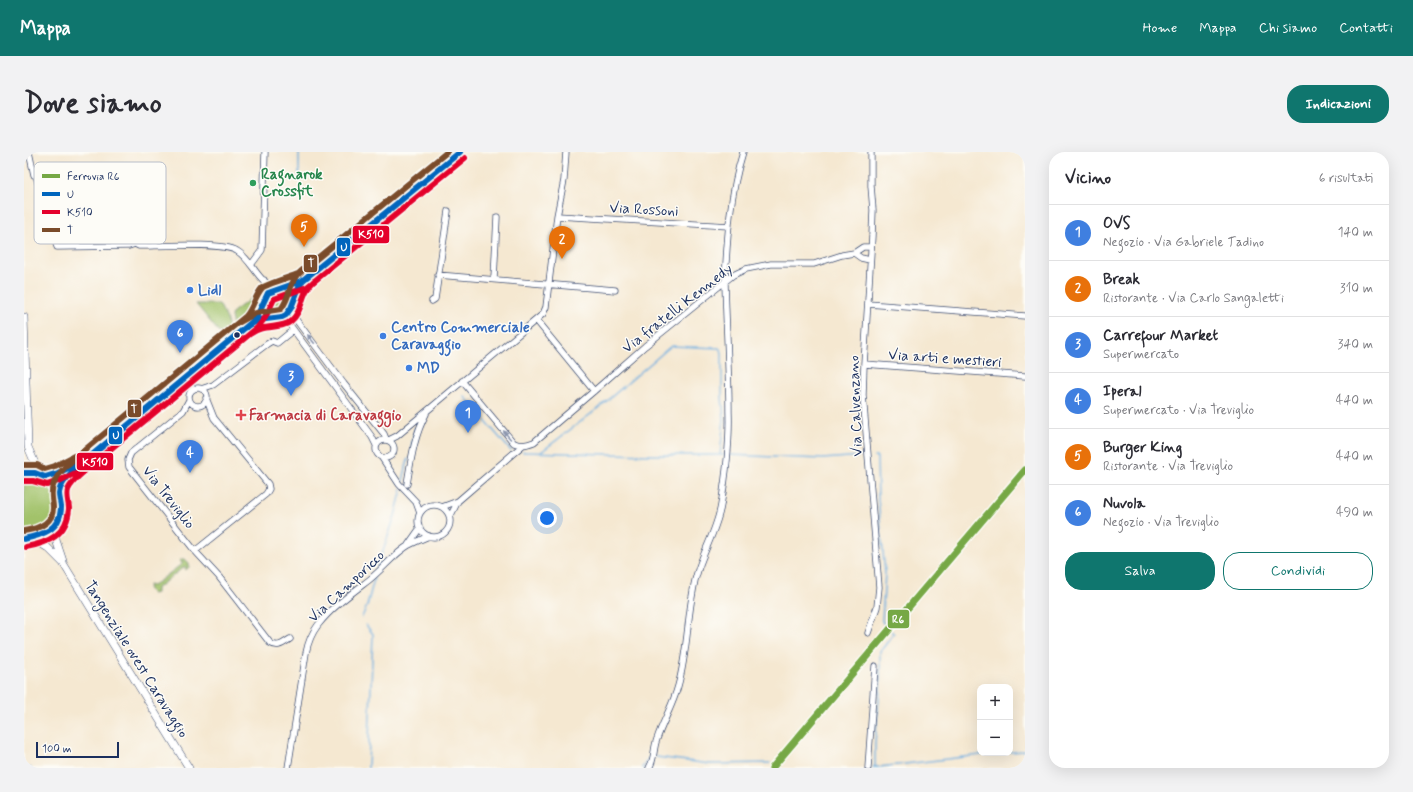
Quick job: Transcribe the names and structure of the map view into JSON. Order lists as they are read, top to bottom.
{
  "streets": {
    "main road": ["Tangenziale ovest Caravaggio"],
    "street": [
      "Via Rossoni",
      "Via fratelli Kennedy",
      "Via arti e mestieri",
      "Via Calvenzano",
      "Via Treviglio",
      "Via Camporicco"
    ]
  },
  "crossings": [
    ["Via fratelli Kennedy", "Via Calvenzano"],
    ["Via arti e mestieri", "Via Calvenzano"]
  ],
  "places": {
    "other": [
      "Ragnarok Crossfit",
      "Lidl",
      "Centro Commerciale Caravaggio",
      "MD"
    ],
    "health": ["Farmacia di Caravaggio"]
  },
  "lines": [
    "transit line U",
    "transit line T",
    "transit line K510",
    "rail line R6"
  ],
  "legend": [
    "Ferrovia R6",
    "U",
    "K510",
    "T"
  ],
  "scale_bar": "100 m",
  "page": {
    "header": "Mappa",
    "nav": [
      "Home",
      "Mappa",
      "Chi siamo",
      "Contatti"
    ],
    "buttons": [
      "Indicazioni",
      ["Salva", "Condividi"]
    ],
    "title": "Dove siamo",
    "heading": ["Vicino", "6 risultati"],
    "list": [
      {
        "mark": "1",
        "name": "OVS",
        "note": "Negozio · Via Gabriele Tadino",
        "value": "140 m"
      },
      {
        "mark": "2",
        "name": "Break",
        "note": "Ristorante · Via Carlo Sangaletti",
        "value": "310 m"
      },
      {
        "mark": "3",
        "name": "Carrefour Market",
        "note": "Supermercato",
        "value": "340 m"
      },
      {
        "mark": "4",
        "name": "Iperal",
        "note": "Supermercato · Via Treviglio",
        "value": "440 m"
      },
      {
        "mark": "5",
        "name": "Burger King",
        "note": "Ristorante · Via Treviglio",
        "value": "440 m"
      },
      {
        "mark": "6",
        "name": "Nuvola",
        "note": "Negozio · Via Treviglio",
        "value": "490 m"
      }
    ],
    "pins": [
      "5",
      "2",
      "6",
      "3",
      "1",
      "4"
    ],
    "map_buttons": ["+", "−"],
    "scale": "100 m"
  }
}
